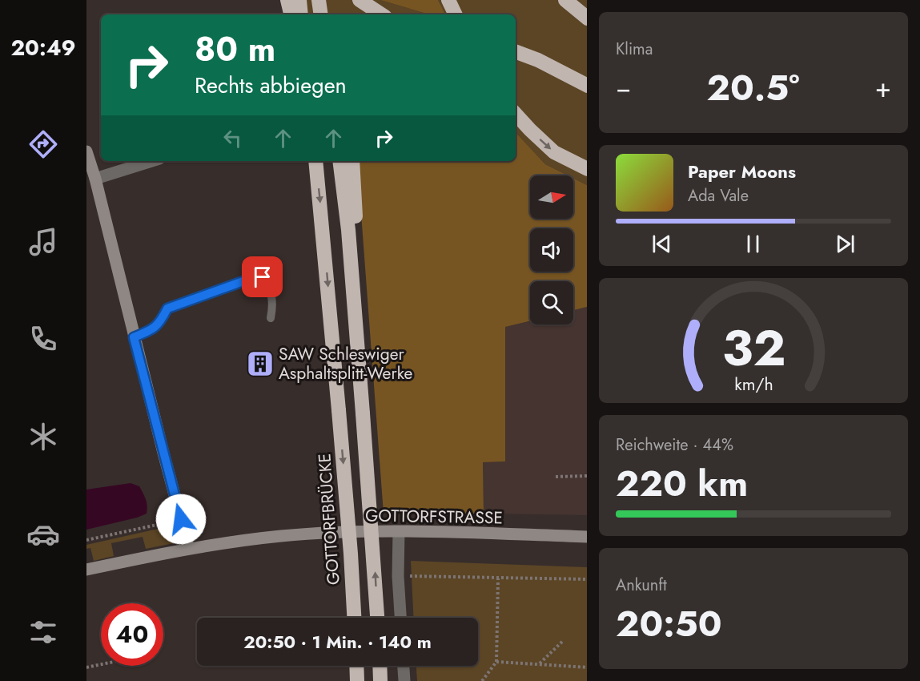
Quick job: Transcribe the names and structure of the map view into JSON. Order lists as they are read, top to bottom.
{
  "streets": {
    "highway": ["GOTTORFBRÜCKE"],
    "street": ["GOTTORFSTRASSE"]
  },
  "places": {
    "building": ["SAW Schleswiger Asphaltsplitt-Werke"]
  },
  "north": "right",
  "page": {
    "tabs": "20:49",
    "tile": [
      "Klima",
      ["Reichweite · 44%", "220 km"],
      ["Ankunft", "20:50"]
    ],
    "turn": ["80 m", "Rechts abbiegen"],
    "heat": ["−", "20.5°", "+"],
    "song": ["Paper Moons", "Ada Vale"],
    "limit": "40",
    "trip": "20:50 · 1 Min. · 140 m",
    "gauge": ["32", "km/h"]
  }
}
